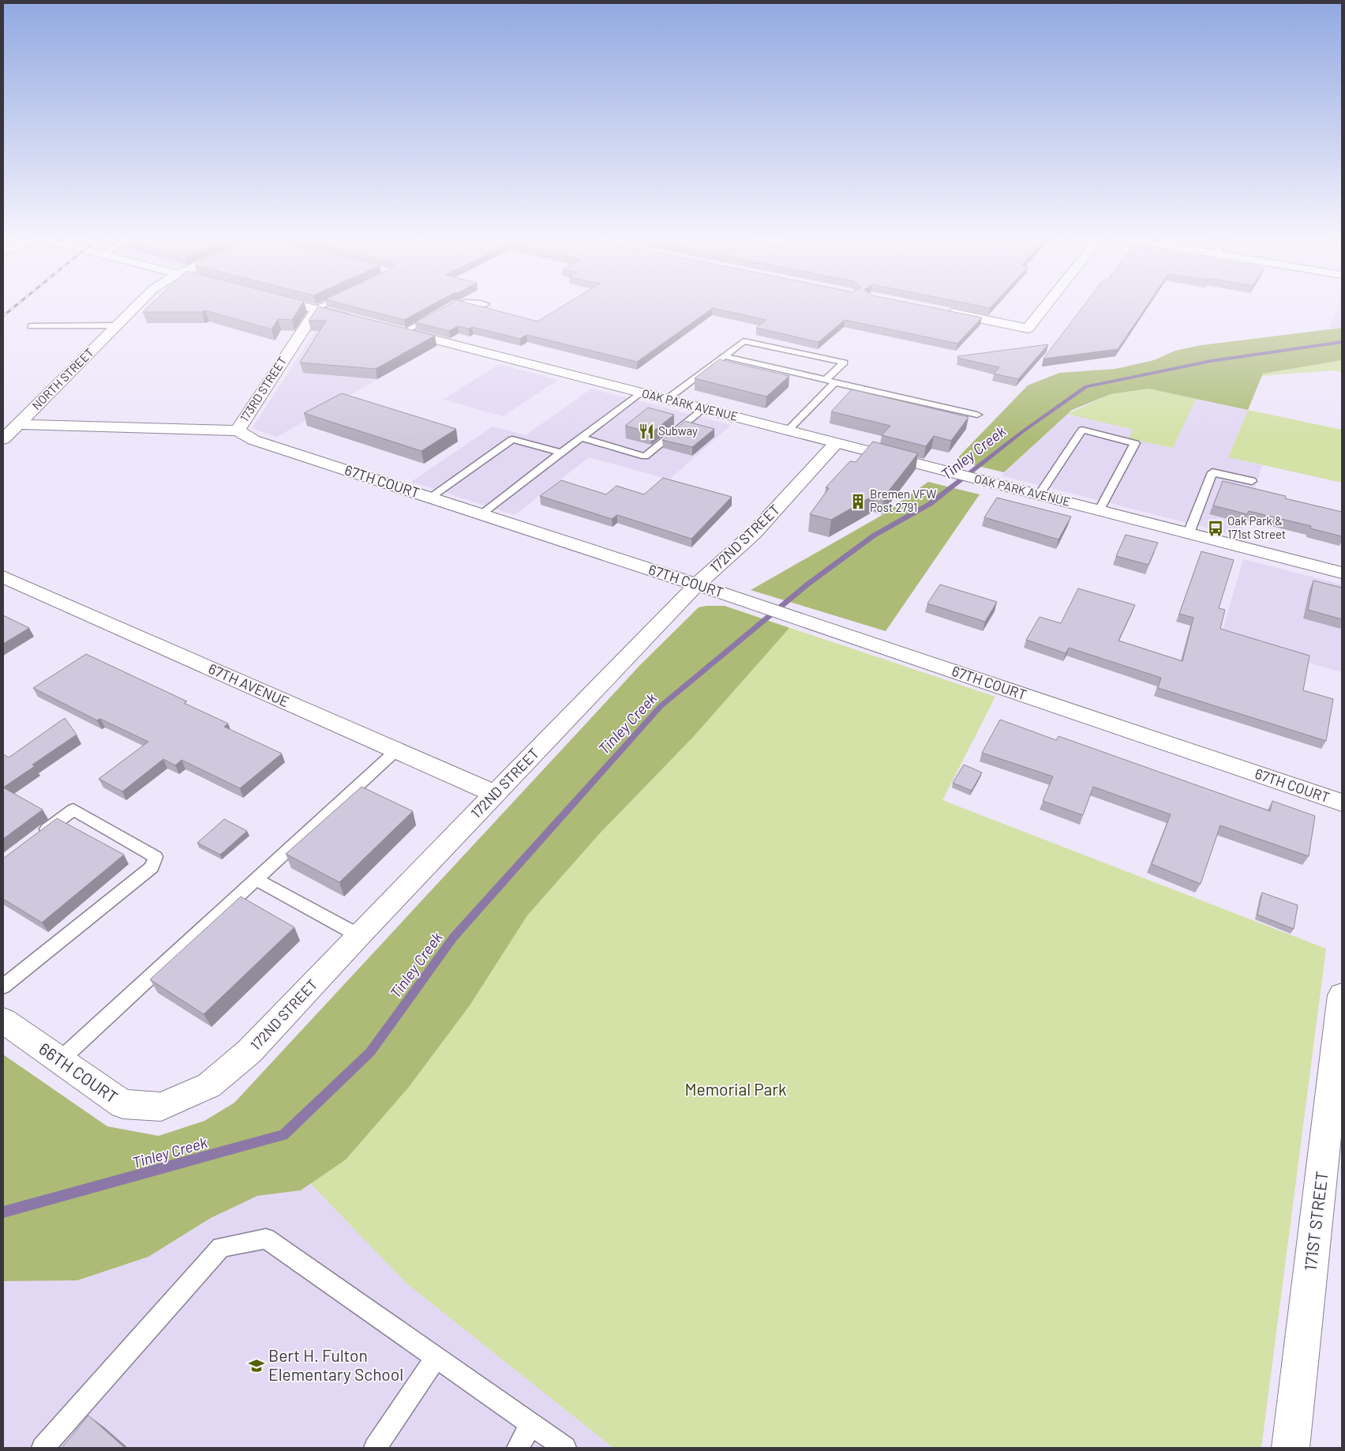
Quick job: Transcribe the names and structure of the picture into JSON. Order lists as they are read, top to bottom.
{
  "streets": {
    "street": [
      "NORTH STREET",
      "173RD STREET",
      "OAK PARK AVENUE",
      "67TH COURT",
      "172ND STREET",
      "67TH AVENUE",
      "66TH COURT",
      "171ST STREET"
    ]
  },
  "crossings": [
    ["173RD STREET", "67TH COURT"],
    ["OAK PARK AVENUE", "172ND STREET"],
    ["67TH COURT", "172ND STREET"],
    ["172ND STREET", "67TH AVENUE"],
    ["172ND STREET", "66TH COURT"]
  ],
  "water": ["Tinley Creek"],
  "parks": ["Memorial Park"],
  "places": {
    "restaurant": ["Subway"],
    "building": ["Bremen VFW Post 2791"],
    "bus stop": ["Oak Park & 171st Street"],
    "school or university": ["Bert H. Fulton Elementary School"]
  }
}
